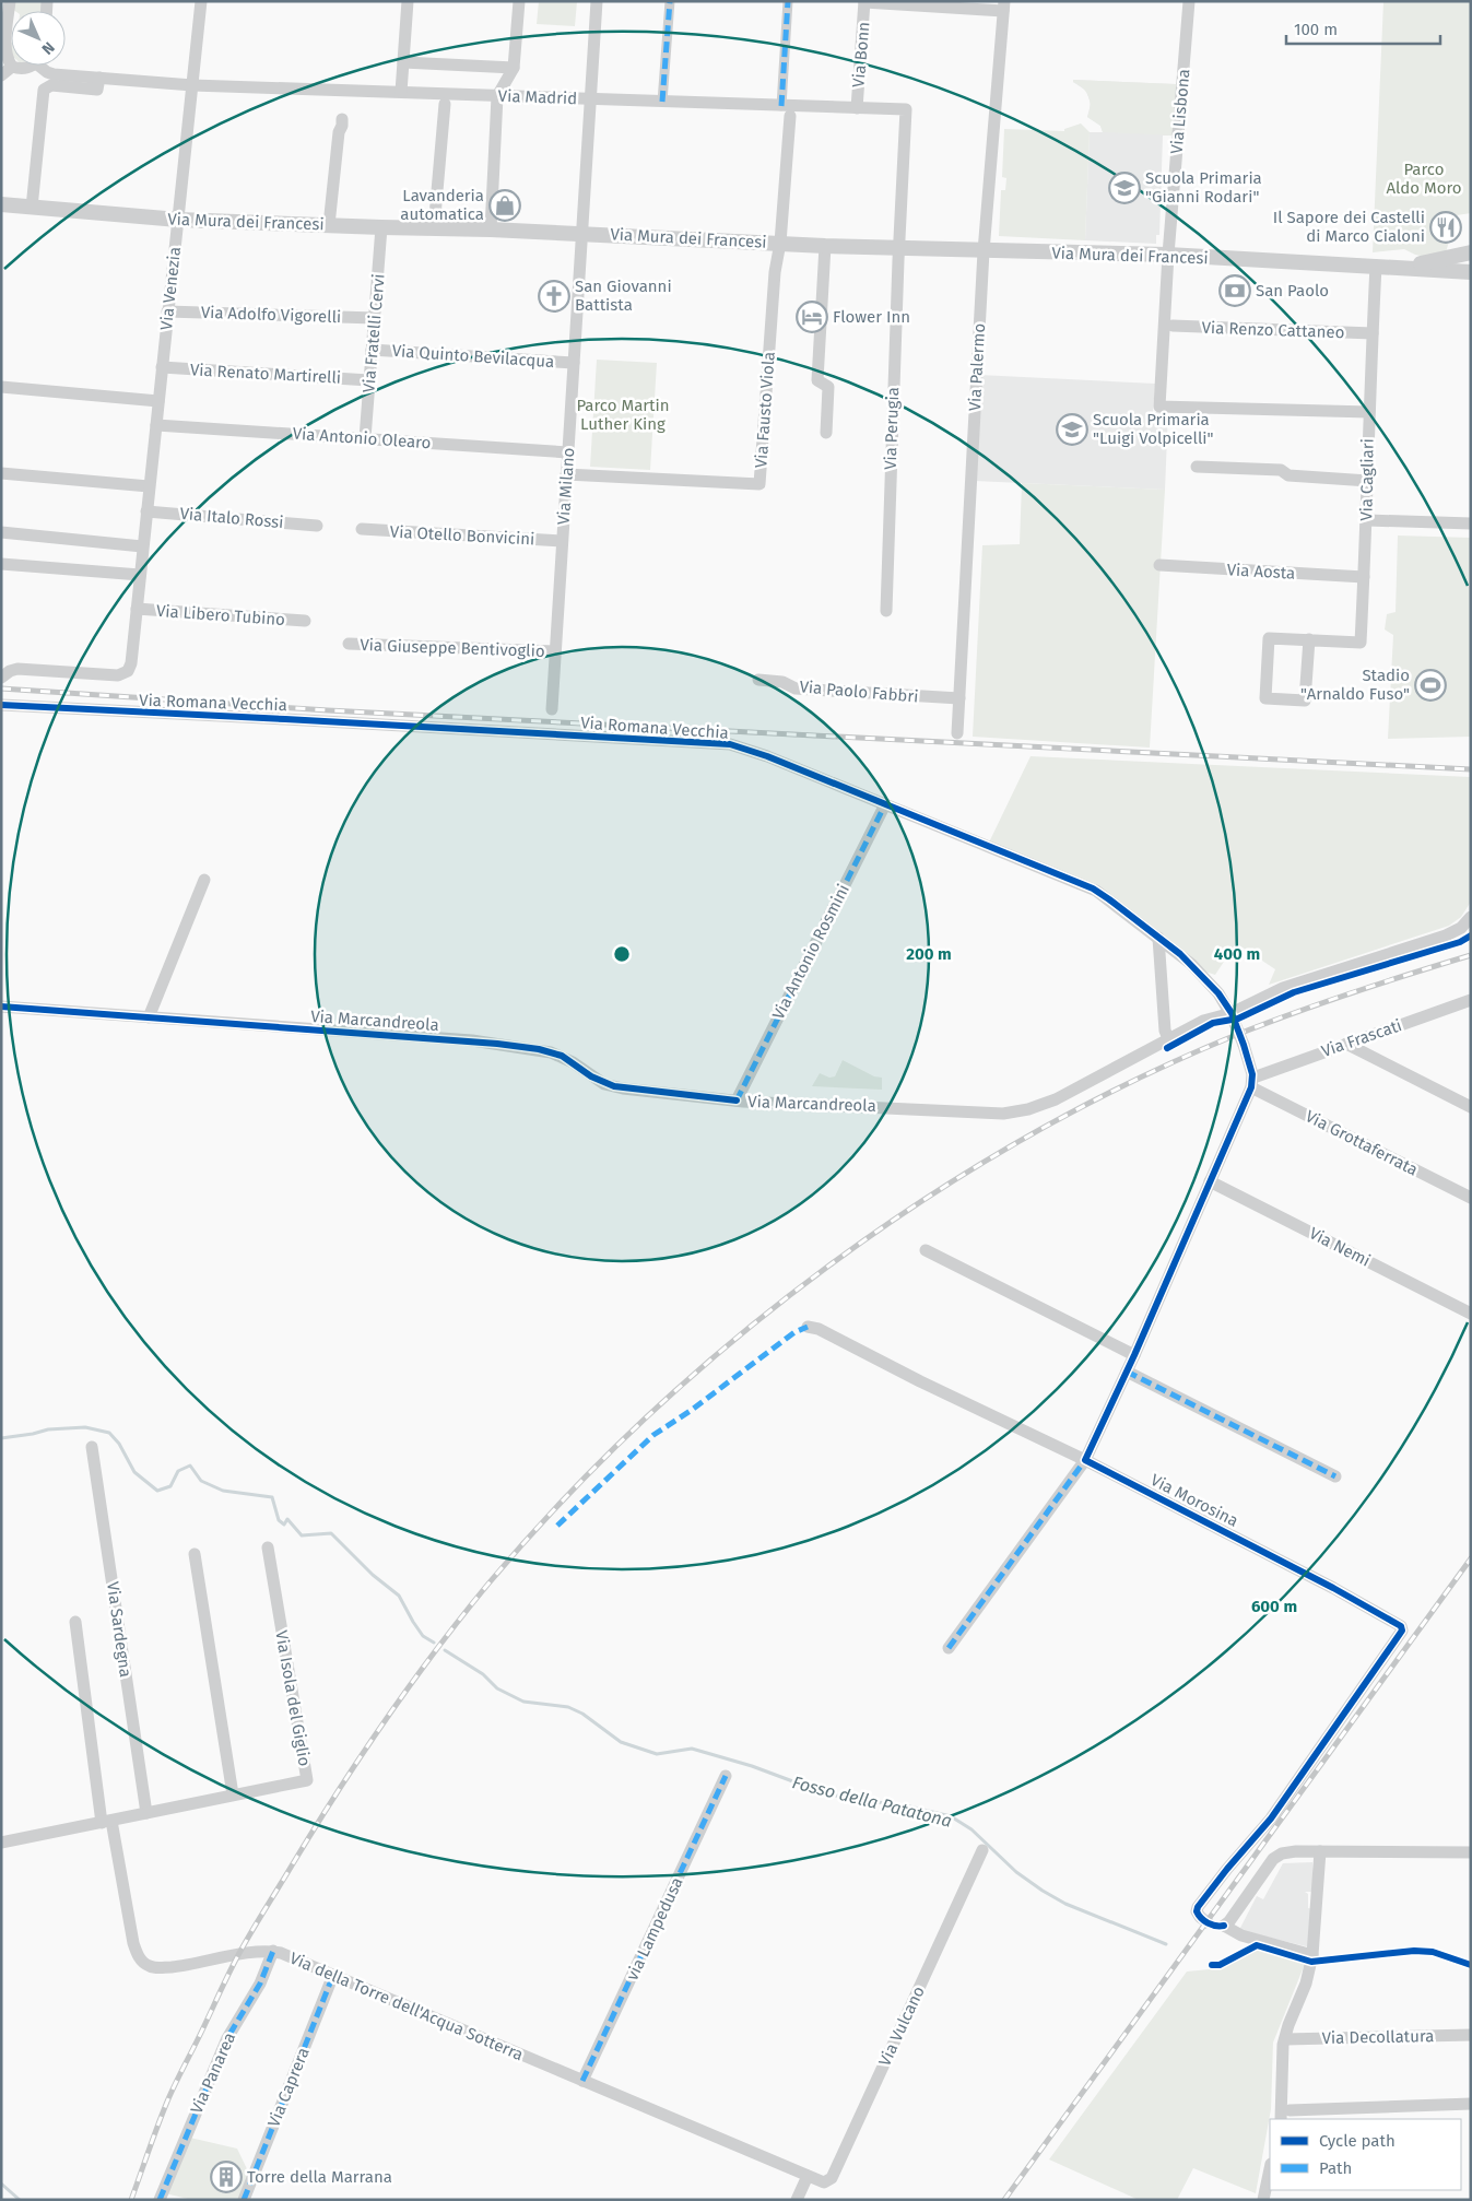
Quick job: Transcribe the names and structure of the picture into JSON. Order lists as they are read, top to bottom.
{
  "streets": {
    "street": [
      "Via Bonn",
      "Via Madrid",
      "Via Lisbona",
      "Via Mura dei Francesi",
      "Via Venezia",
      "Via Adolfo Vigorelli",
      "Via Renzo Cattaneo",
      "Via Fratelli Cervi",
      "Via Quinto Bevilacqua",
      "Via Palermo",
      "Via Renato Martirelli",
      "Via Fausto Viola",
      "Via Perugia",
      "Via Antonio Olearo",
      "Via Cagliari",
      "Via Milano",
      "Via Italo Rossi",
      "Via Otello Bonvicini",
      "Via Aosta",
      "Via Libero Tubino",
      "Via Giuseppe Bentivoglio",
      "Via Paolo Fabbri",
      "Via Romana Vecchia",
      "Via Antonio Rosmini",
      "Via Marcandreola",
      "Via Frascati",
      "Via Grottaferrata",
      "Via Nemi",
      "Via Morosina",
      "Via Sardegna",
      "Via Isola del Giglio",
      "via Lampedusa",
      "Via della Torre dell'Acqua Sotterra",
      "Via Vulcano",
      "Via Decollatura",
      "Via Panarea",
      "Via Caprera"
    ]
  },
  "crossings": [
    ["Via Bonn", "Via Madrid"],
    ["Via Madrid", "Via Mura dei Francesi"],
    ["Via Madrid", "Via Venezia"],
    ["Via Madrid", "Via Perugia"],
    ["Via Madrid", "Via Milano"],
    ["Via Lisbona", "Via Mura dei Francesi"],
    ["Via Lisbona", "Via Cagliari"],
    ["Via Mura dei Francesi", "Via Venezia"],
    ["Via Mura dei Francesi", "Via Fratelli Cervi"],
    ["Via Mura dei Francesi", "Via Palermo"],
    ["Via Mura dei Francesi", "Via Fausto Viola"],
    ["Via Mura dei Francesi", "Via Perugia"],
    ["Via Mura dei Francesi", "Via Cagliari"],
    ["Via Mura dei Francesi", "Via Milano"],
    ["Via Venezia", "Via Adolfo Vigorelli"],
    ["Via Venezia", "Via Renato Martirelli"],
    ["Via Venezia", "Via Antonio Olearo"],
    ["Via Venezia", "Via Italo Rossi"],
    ["Via Venezia", "Via Libero Tubino"],
    ["Via Adolfo Vigorelli", "Via Fratelli Cervi"],
    ["Via Renzo Cattaneo", "Via Cagliari"],
    ["Via Fratelli Cervi", "Via Quinto Bevilacqua"],
    ["Via Fratelli Cervi", "Via Renato Martirelli"],
    ["Via Fratelli Cervi", "Via Antonio Olearo"],
    ["Via Quinto Bevilacqua", "Via Milano"],
    ["Via Palermo", "Via Paolo Fabbri"],
    ["Via Fausto Viola", "Via Milano"],
    ["Via Antonio Olearo", "Via Milano"],
    ["Via Cagliari", "Via Aosta"],
    ["Via Milano", "Via Otello Bonvicini"],
    ["Via Milano", "Via Giuseppe Bentivoglio"],
    ["Via Romana Vecchia", "Via Antonio Rosmini"],
    ["Via Romana Vecchia", "Via Marcandreola"],
    ["Via Antonio Rosmini", "Via Marcandreola"],
    ["Via Frascati", "Via Grottaferrata"],
    ["Via Sardegna", "Via Isola del Giglio"],
    ["Via Isola del Giglio", "Via della Torre dell'Acqua Sotterra"],
    ["via Lampedusa", "Via della Torre dell'Acqua Sotterra"],
    ["Via della Torre dell'Acqua Sotterra", "Via Vulcano"],
    ["Via della Torre dell'Acqua Sotterra", "Via Panarea"],
    ["Via della Torre dell'Acqua Sotterra", "Via Caprera"]
  ],
  "water": ["Fosso della Patatona"],
  "parks": ["Parco Aldo Moro", "Parco Martin Luther King"],
  "places": {
    "school or university": ["Scuola Primaria \"Gianni Rodari\"", "Scuola Primaria \"Luigi Volpicelli\""],
    "shop": ["Lavanderia automatica"],
    "restaurant": ["Il Sapore dei Castelli di Marco Cialoni"],
    "bank": ["San Paolo"],
    "church": ["San Giovanni Battista"],
    "hotel": ["Flower Inn"],
    "sports": ["Stadio \"Arnaldo Fuso\""],
    "building": ["Torre della Marrana"]
  },
  "legend": ["Cycle path", "Path"],
  "scale_bar": "100 m",
  "north": "bottom right",
  "rings": ["200 m", "400 m", "600 m"]
}
